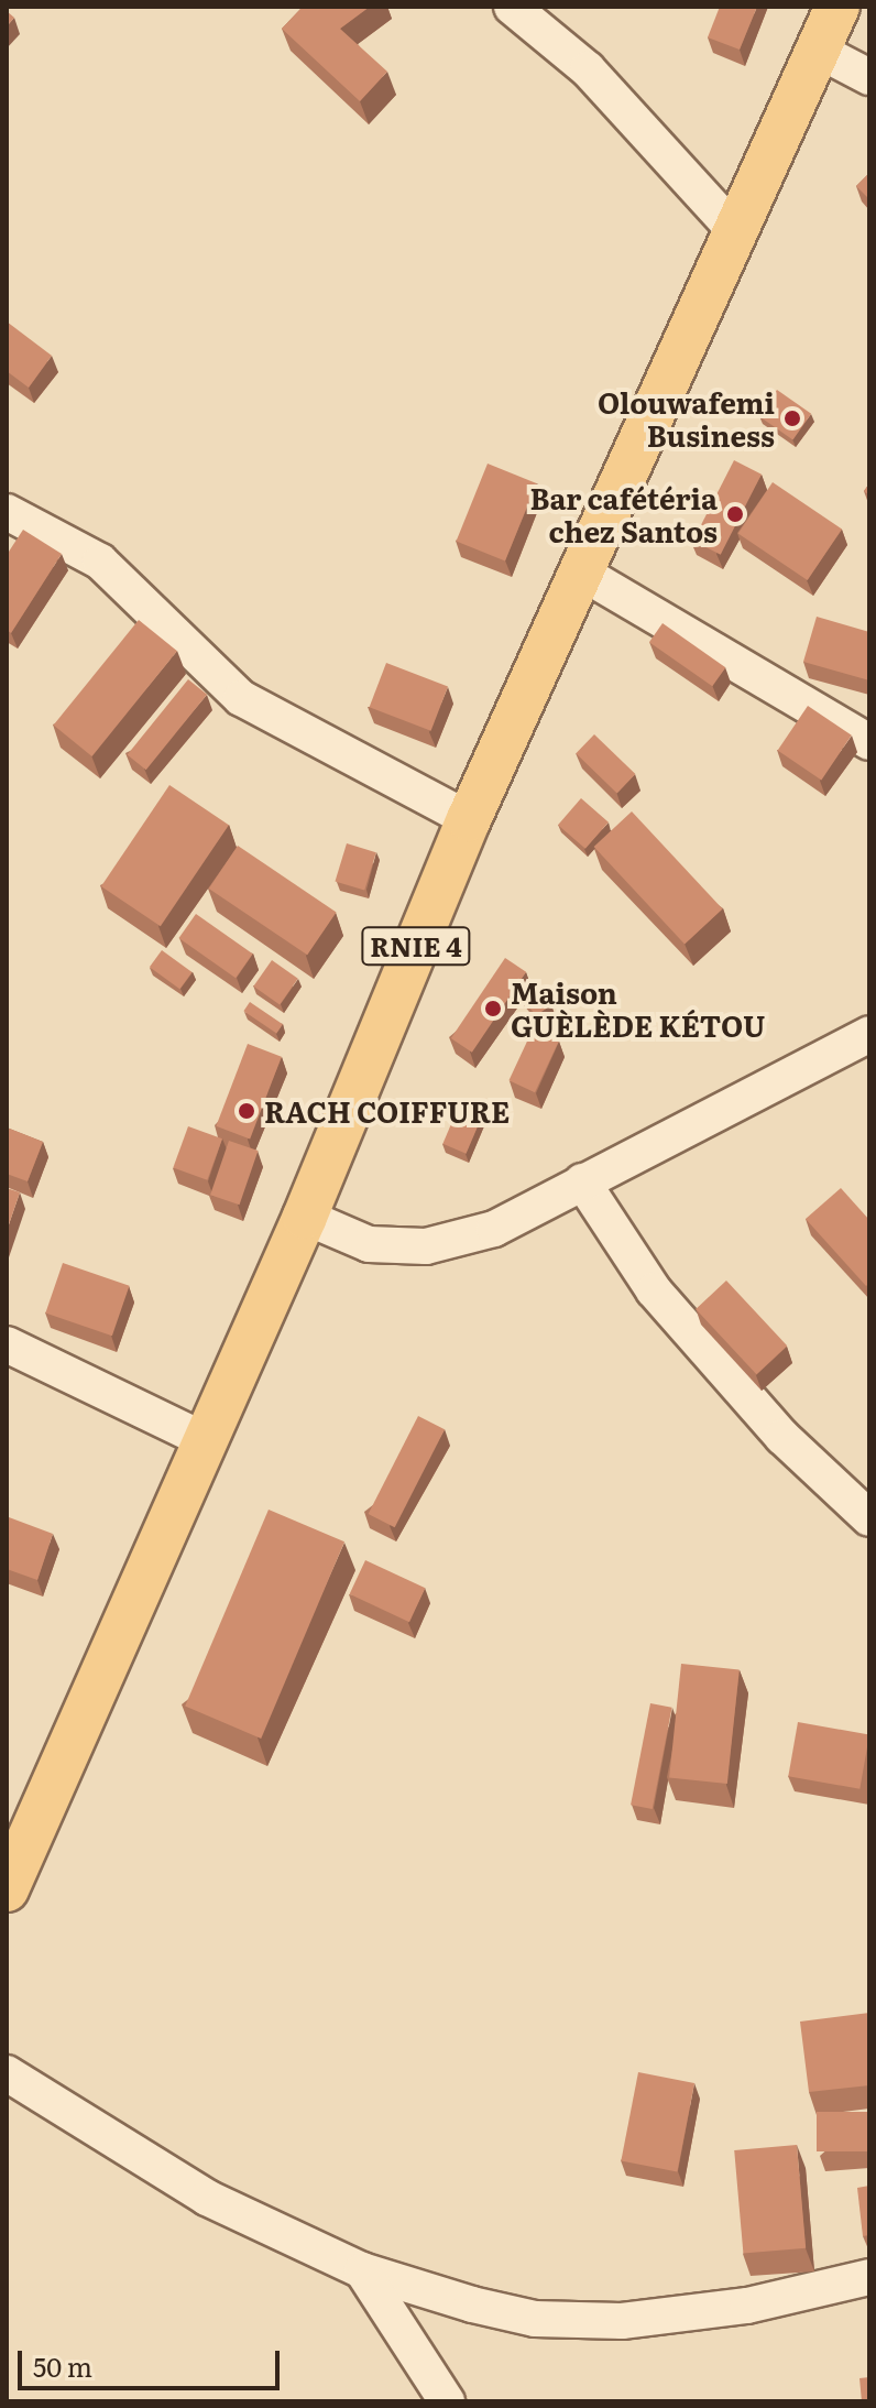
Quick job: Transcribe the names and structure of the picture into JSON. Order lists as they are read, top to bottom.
{
  "streets": {
    "main road": ["RNIE 4"]
  },
  "places": [
    "Olouwafemi Business",
    "Bar cafétéria chez Santos",
    "Maison GUÈLÈDE KÉTOU",
    "RACH COIFFURE"
  ],
  "scale_bar": "50 m"
}
